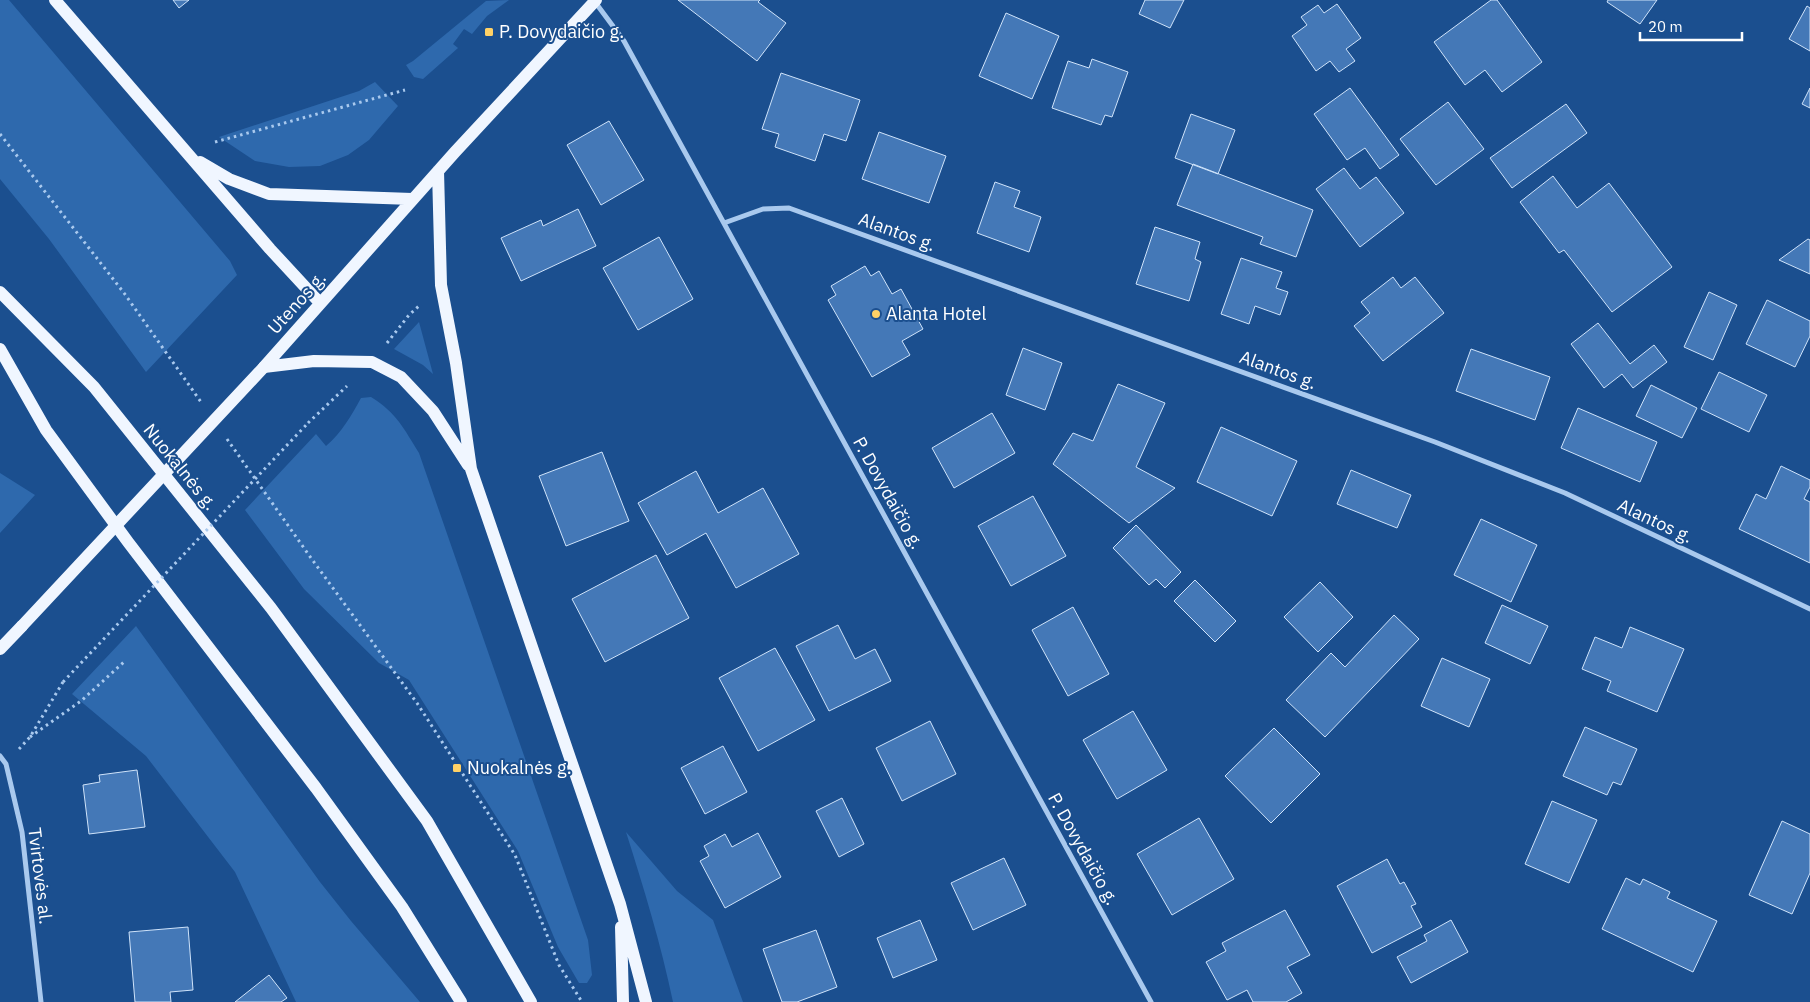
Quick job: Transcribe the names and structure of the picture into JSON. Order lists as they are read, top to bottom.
{
  "streets": {
    "main road": ["Utenos g.", "Nuokalnės g."],
    "street": ["Alantos g.", "P. Dovydaičio g.", "Tvirtovės al."]
  },
  "crossings": [
    ["Alantos g.", "P. Dovydaičio g."],
    ["Utenos g.", "P. Dovydaičio g."]
  ],
  "places": {
    "transit": ["P. Dovydaičio g.", "Nuokalnės g."],
    "other": ["Alanta Hotel"]
  },
  "scale_bar": "20 m"
}
